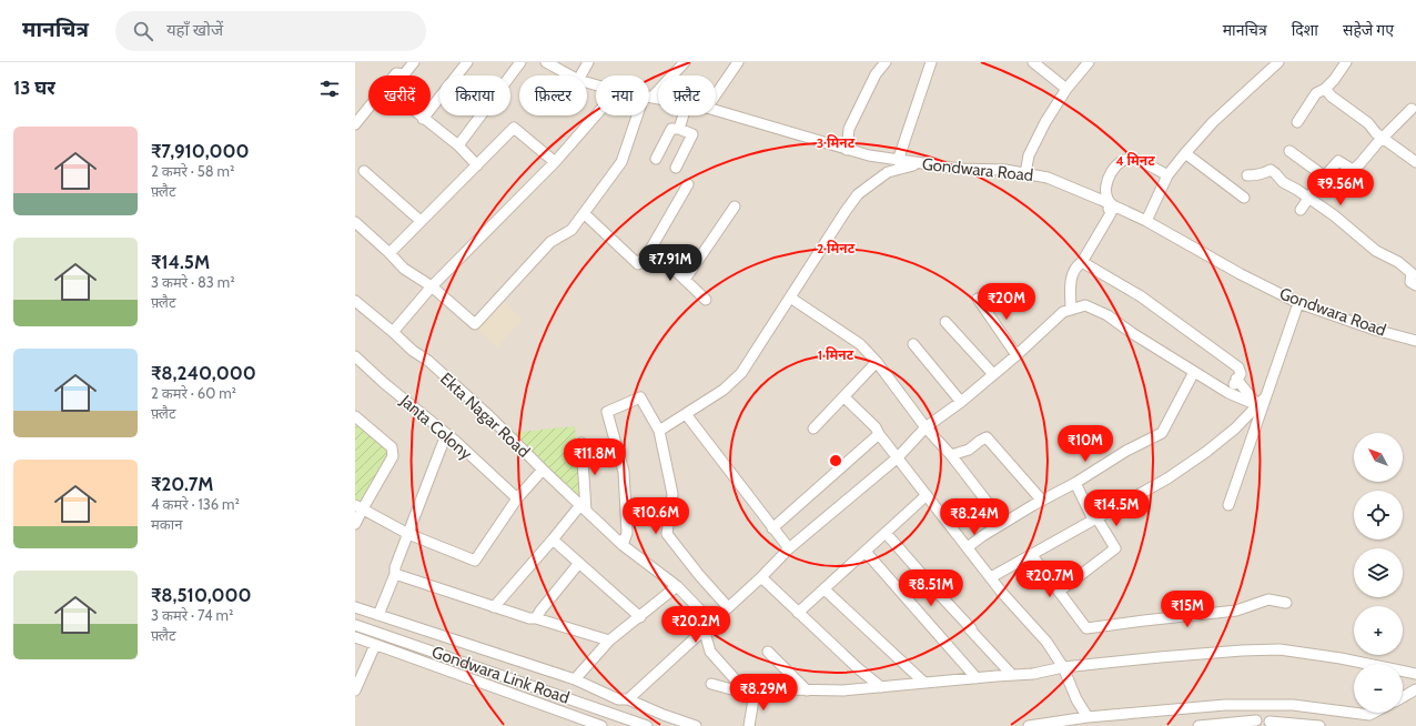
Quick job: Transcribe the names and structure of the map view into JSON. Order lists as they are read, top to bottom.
{
  "streets": {
    "street": [
      "Gondwara Road",
      "Ekta Nagar Road",
      "Janta Colony",
      "Gondwara Link Road"
    ]
  },
  "north": "top left",
  "page": {
    "header": "मानचित्र",
    "search": "यहाँ खोजें",
    "nav": ["मानचित्र", "दिशा", "सहेजे गए"],
    "heading": "13 घर",
    "chip": [
      "खरीदें",
      "किराया",
      "फ़िल्टर",
      "नया",
      "फ़्लैट"
    ],
    "list": [
      {
        "name": "₹7,910,000",
        "note": "2 कमरे · 58 m² · फ़्लैट"
      },
      {
        "name": "₹14.5M",
        "note": "3 कमरे · 83 m² · फ़्लैट"
      },
      {
        "name": "₹8,240,000",
        "note": "2 कमरे · 60 m² · फ़्लैट"
      },
      {
        "name": "₹20.7M",
        "note": "4 कमरे · 136 m² · मकान"
      },
      {
        "name": "₹8,510,000",
        "note": "3 कमरे · 74 m² · फ़्लैट"
      }
    ],
    "price": [
      "₹9.56M",
      "₹7.91M",
      "₹20M",
      "₹10M",
      "₹11.8M",
      "₹14.5M",
      "₹10.6M",
      "₹8.24M",
      "₹20.7M",
      "₹8.51M",
      "₹15M",
      "₹20.2M",
      "₹8.29M"
    ],
    "map_buttons": ["+", "−"]
  },
  "rings": [
    "3 मिनट",
    "4 मिनट",
    "2 मिनट",
    "1 मिनट"
  ]
}
